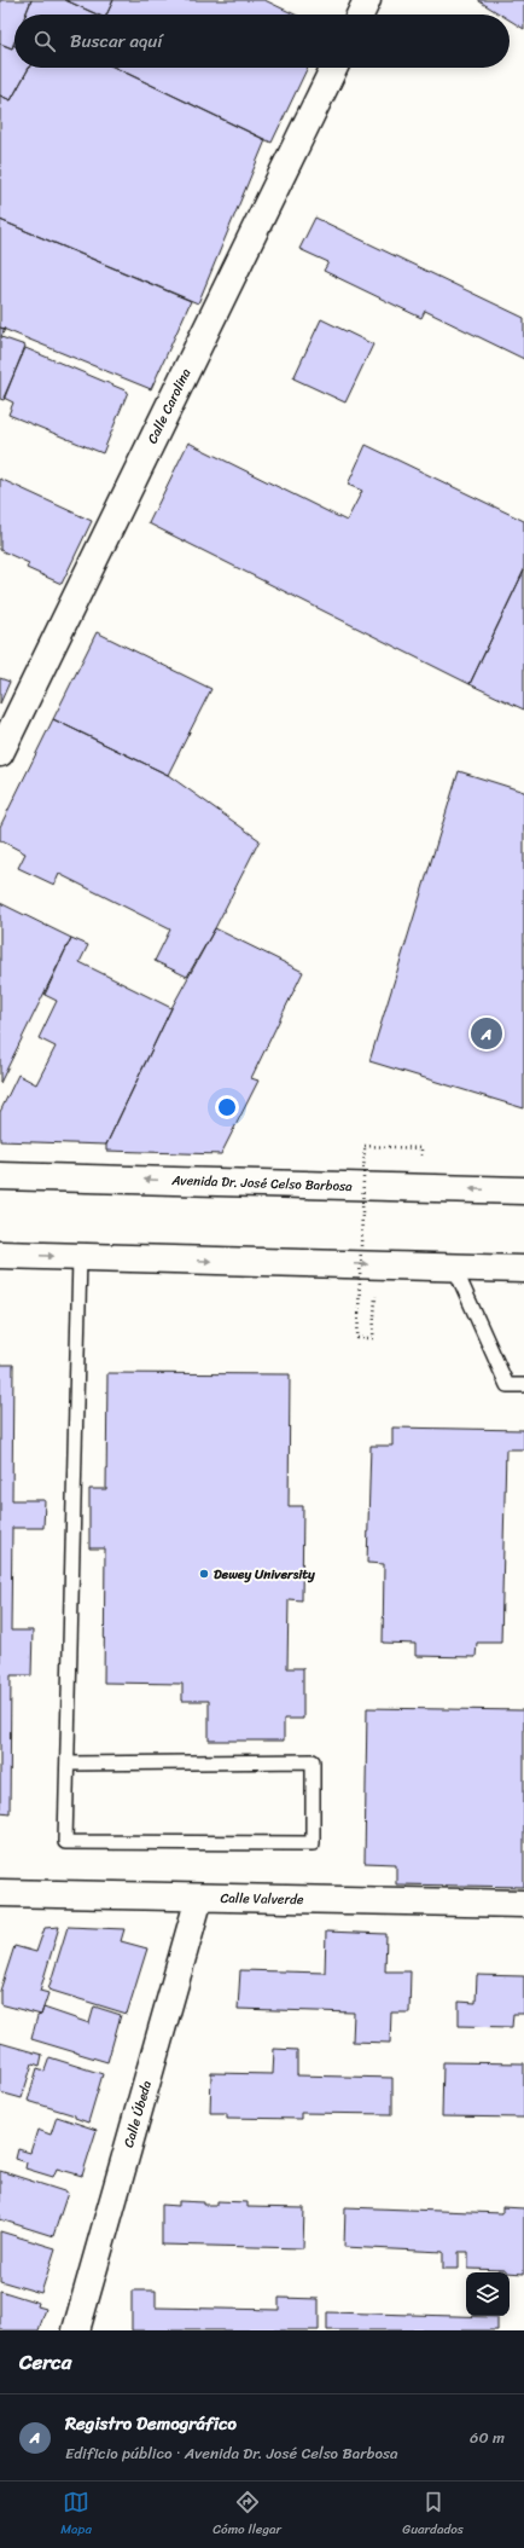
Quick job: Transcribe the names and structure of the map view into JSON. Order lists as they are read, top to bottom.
{
  "streets": {
    "street": [
      "Calle Carolina",
      "Avenida Dr. José Celso Barbosa",
      "Calle Valverde",
      "Calle Úbeda"
    ]
  },
  "crossings": [
    ["Calle Valverde", "Calle Úbeda"]
  ],
  "places": ["Dewey University"],
  "page": {
    "search": "Buscar aquí",
    "pins": "A",
    "heading": "Cerca",
    "list": [
      {
        "mark": "A",
        "name": "Registro Demográfico",
        "note": "Edificio público · Avenida Dr. José Celso Barbosa",
        "value": "60 m"
      }
    ],
    "nav": ["Mapa", "Cómo llegar", "Guardados"]
  }
}
